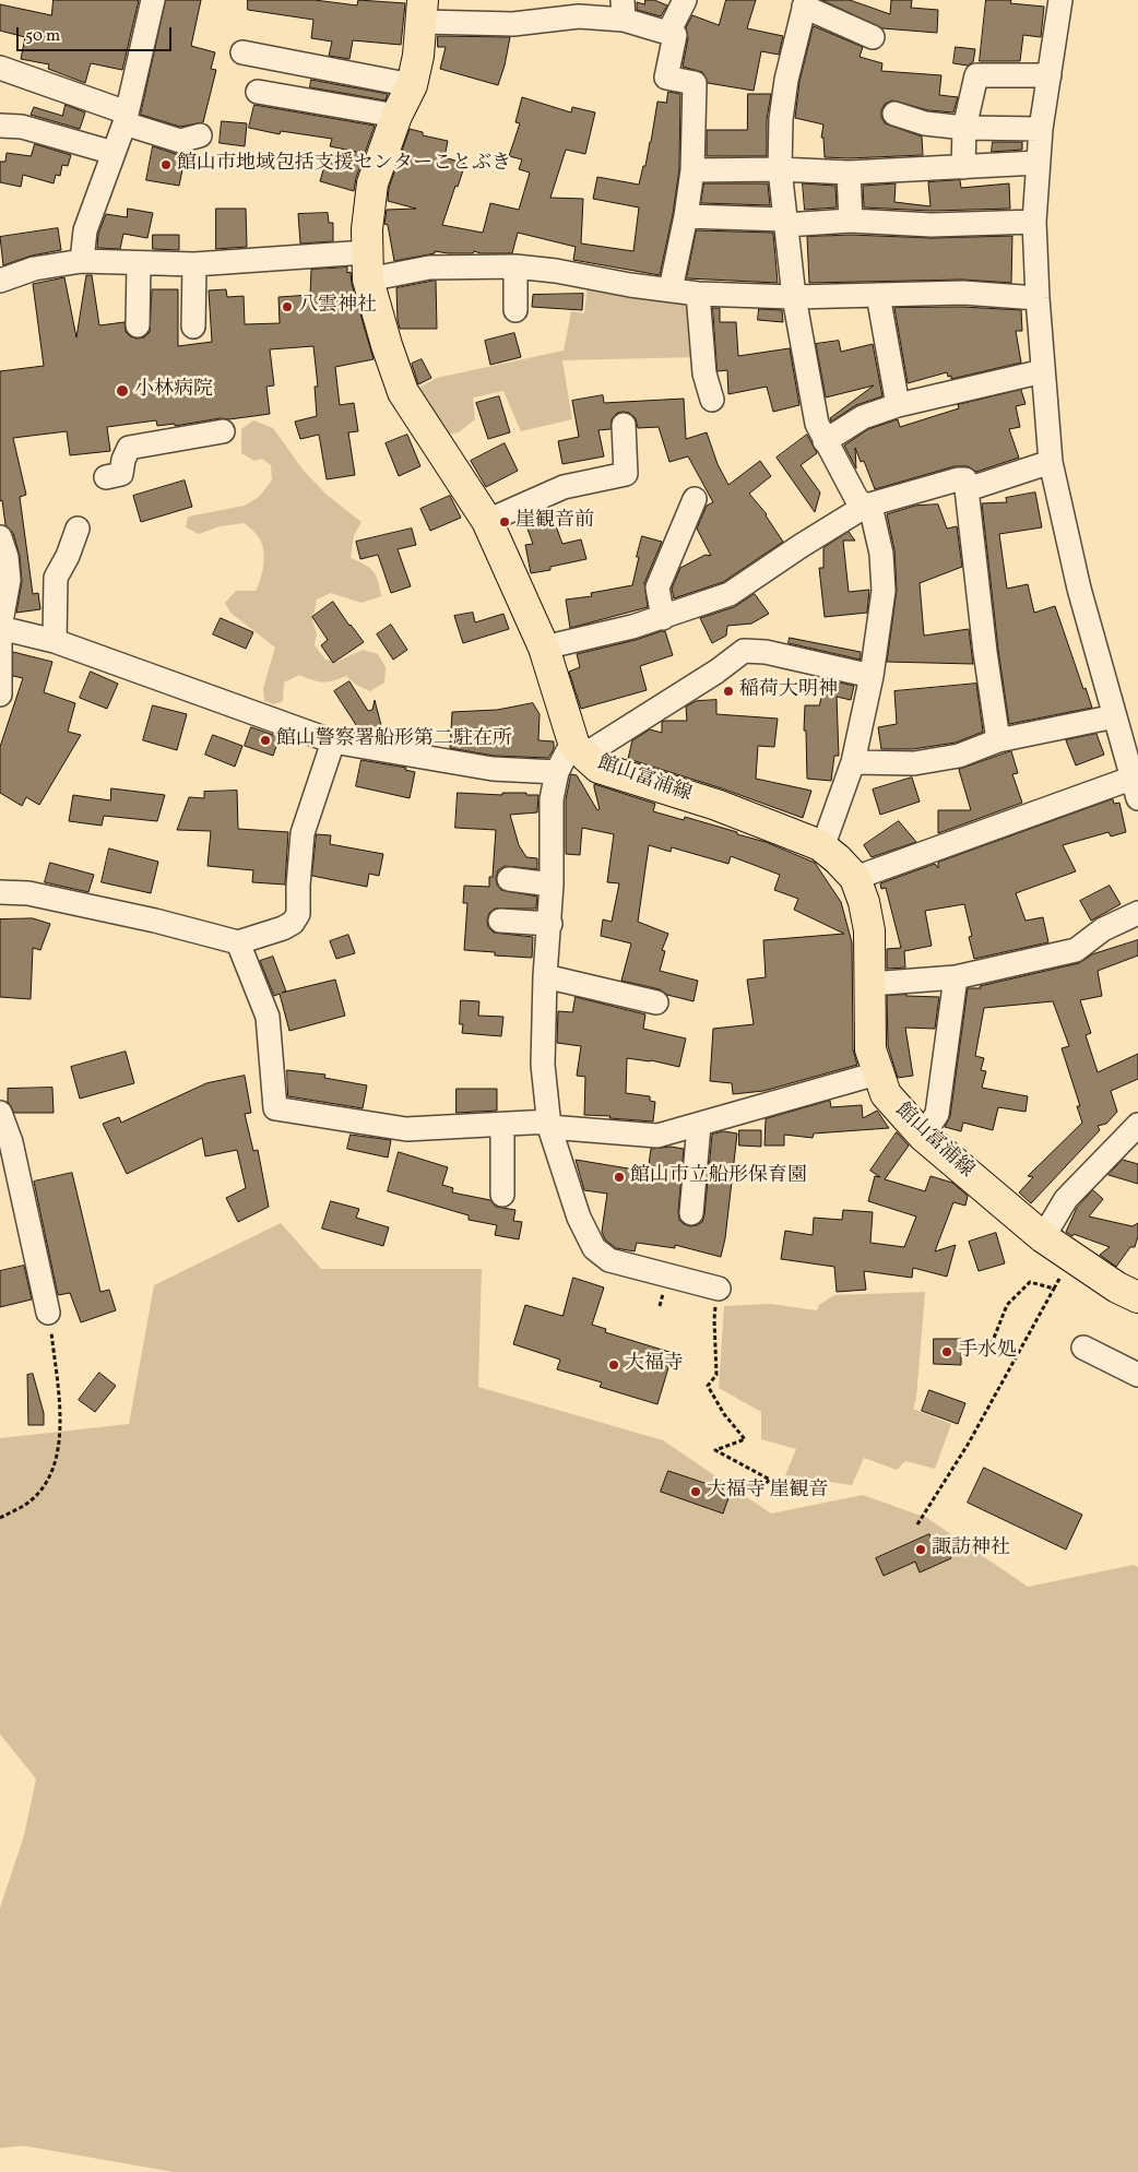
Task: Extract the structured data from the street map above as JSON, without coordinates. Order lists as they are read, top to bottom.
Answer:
{
  "streets": {
    "main road": ["館山富浦線"]
  },
  "places": [
    "館山市地域包括支援センターことぶき",
    "八雲神社",
    "小林病院",
    "崖観音前",
    "稲荷大明神",
    "館山警察署船形第二駐在所",
    "館山市立船形保育園",
    "手水処",
    "大福寺",
    "大福寺 崖観音",
    "諏訪神社"
  ],
  "scale_bar": "50 m"
}
